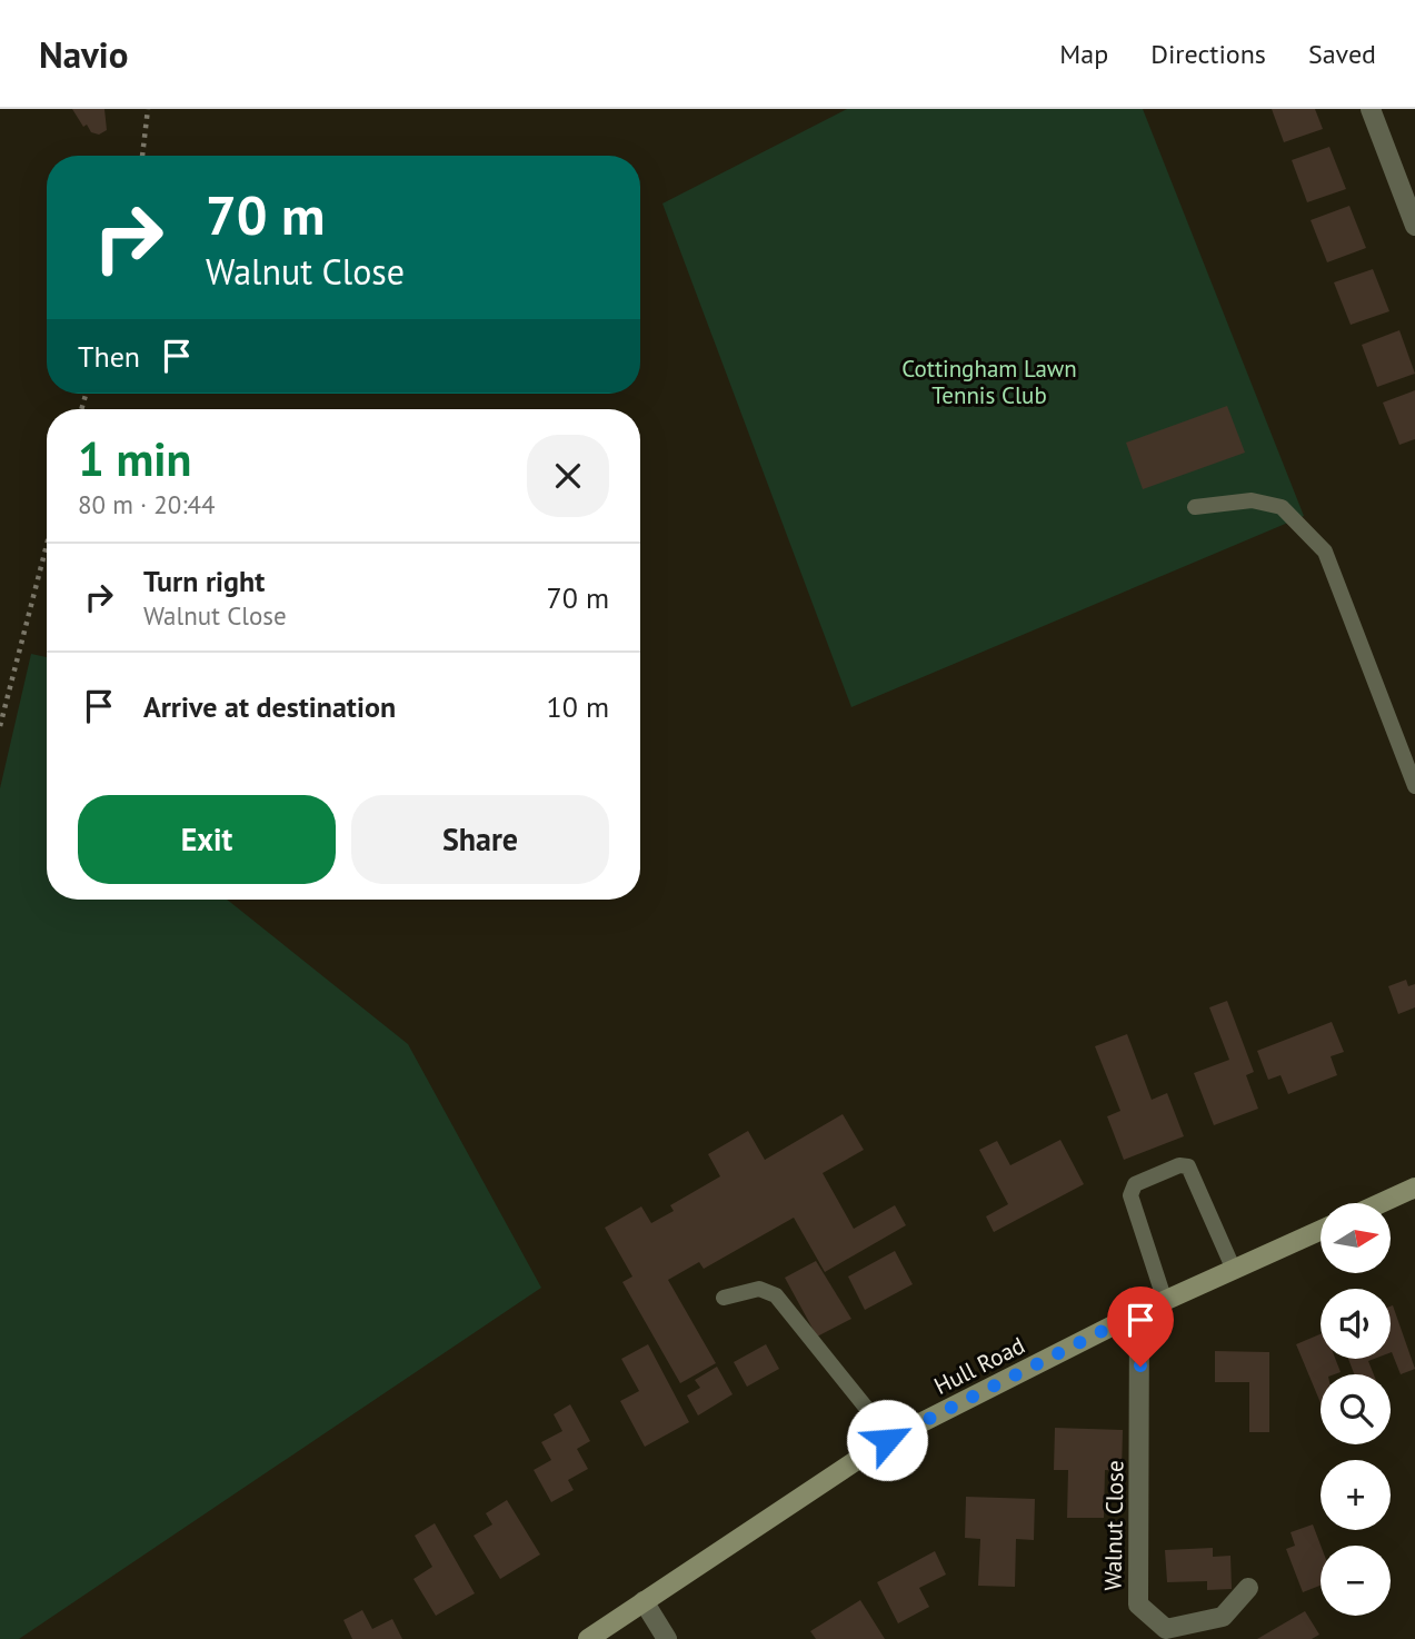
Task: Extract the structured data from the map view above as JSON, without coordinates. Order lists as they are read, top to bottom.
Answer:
{
  "streets": {
    "main road": ["Hull Road"],
    "street": ["Walnut Close"]
  },
  "crossings": [
    ["Hull Road", "Walnut Close"]
  ],
  "parks": ["Cottingham Lawn Tennis Club"],
  "north": "right",
  "page": {
    "header": "Navio",
    "nav": ["Map", "Directions", "Saved"],
    "turn": ["70 m", "Walnut Close"],
    "then": "Then",
    "heading": ["1 min", "80 m · 20:44"],
    "list": [
      {
        "name": "Turn right",
        "note": "Walnut Close",
        "value": "70 m"
      },
      {
        "name": "Arrive at destination",
        "value": "10 m"
      }
    ],
    "buttons": ["Exit", "Share"],
    "map_buttons": ["+", "−"]
  }
}
